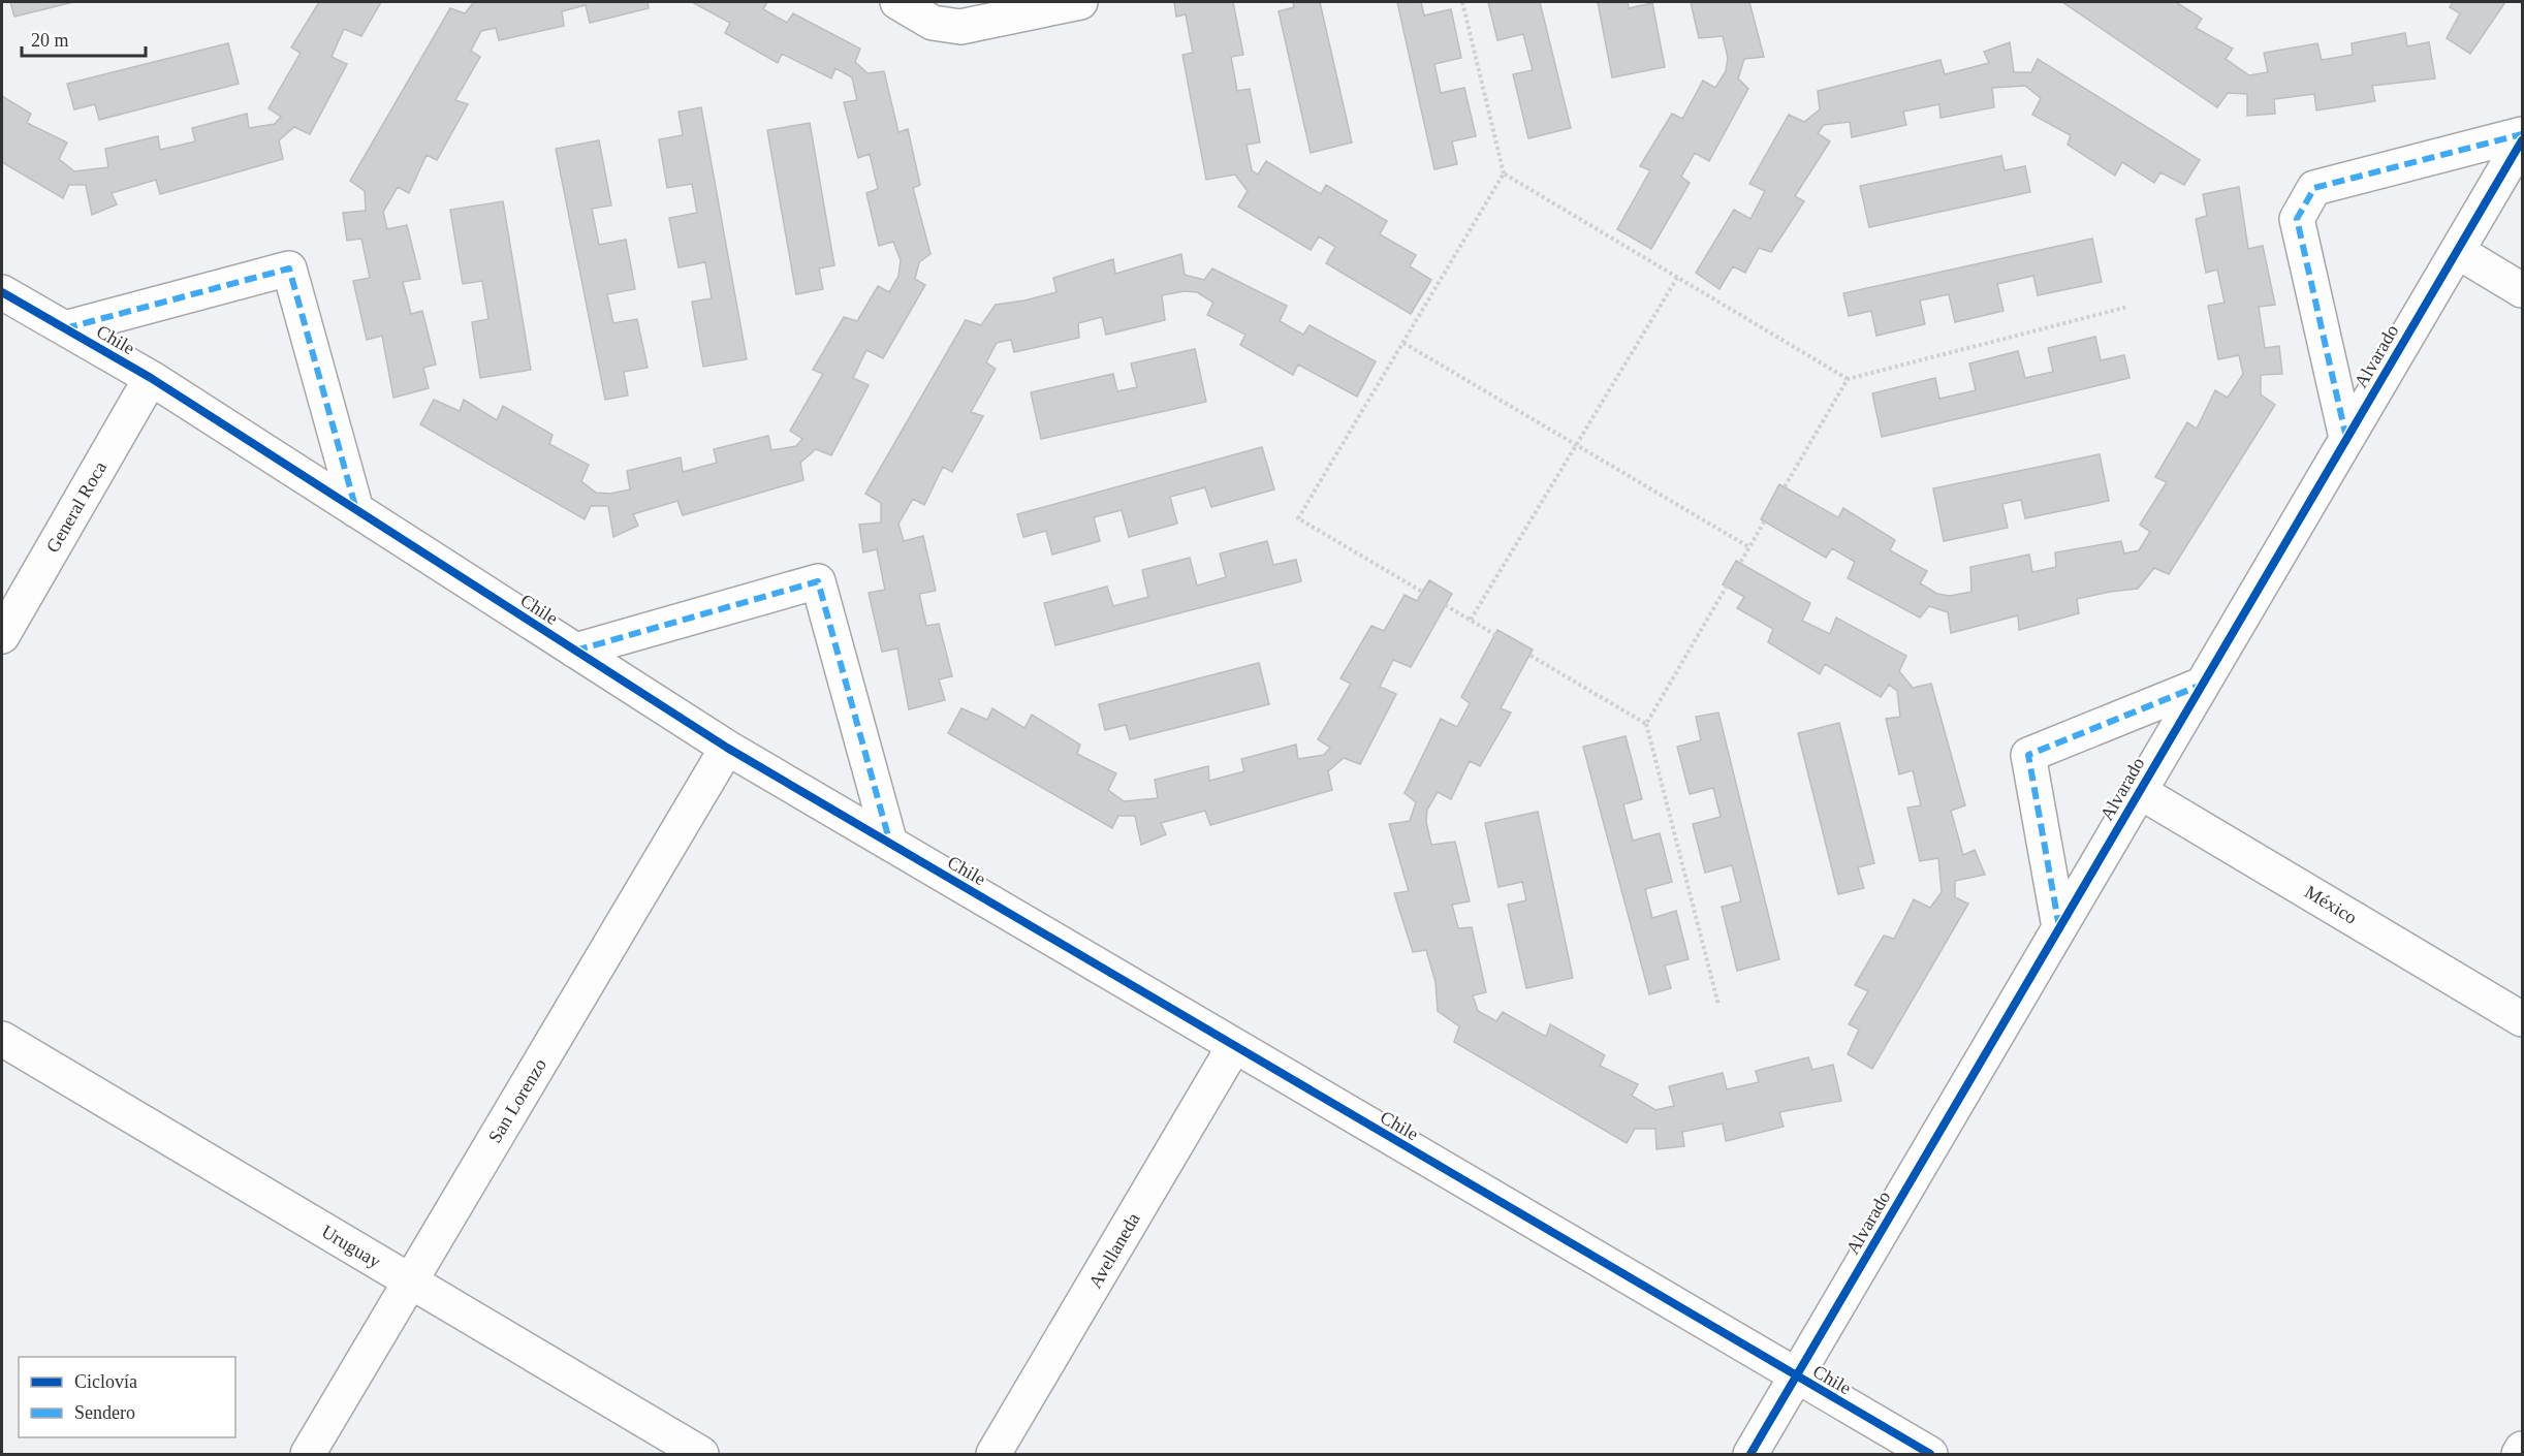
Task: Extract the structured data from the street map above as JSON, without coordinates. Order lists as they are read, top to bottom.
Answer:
{
  "streets": {
    "street": [
      "Chile",
      "Alvarado",
      "General Roca",
      "México",
      "San Lorenzo",
      "Uruguay",
      "Avellaneda"
    ]
  },
  "crossings": [
    ["Chile", "Alvarado"],
    ["Chile", "General Roca"],
    ["Chile", "San Lorenzo"],
    ["Chile", "Avellaneda"],
    ["Alvarado", "México"],
    ["San Lorenzo", "Uruguay"]
  ],
  "legend": ["Ciclovía", "Sendero"],
  "scale_bar": "20 m"
}
